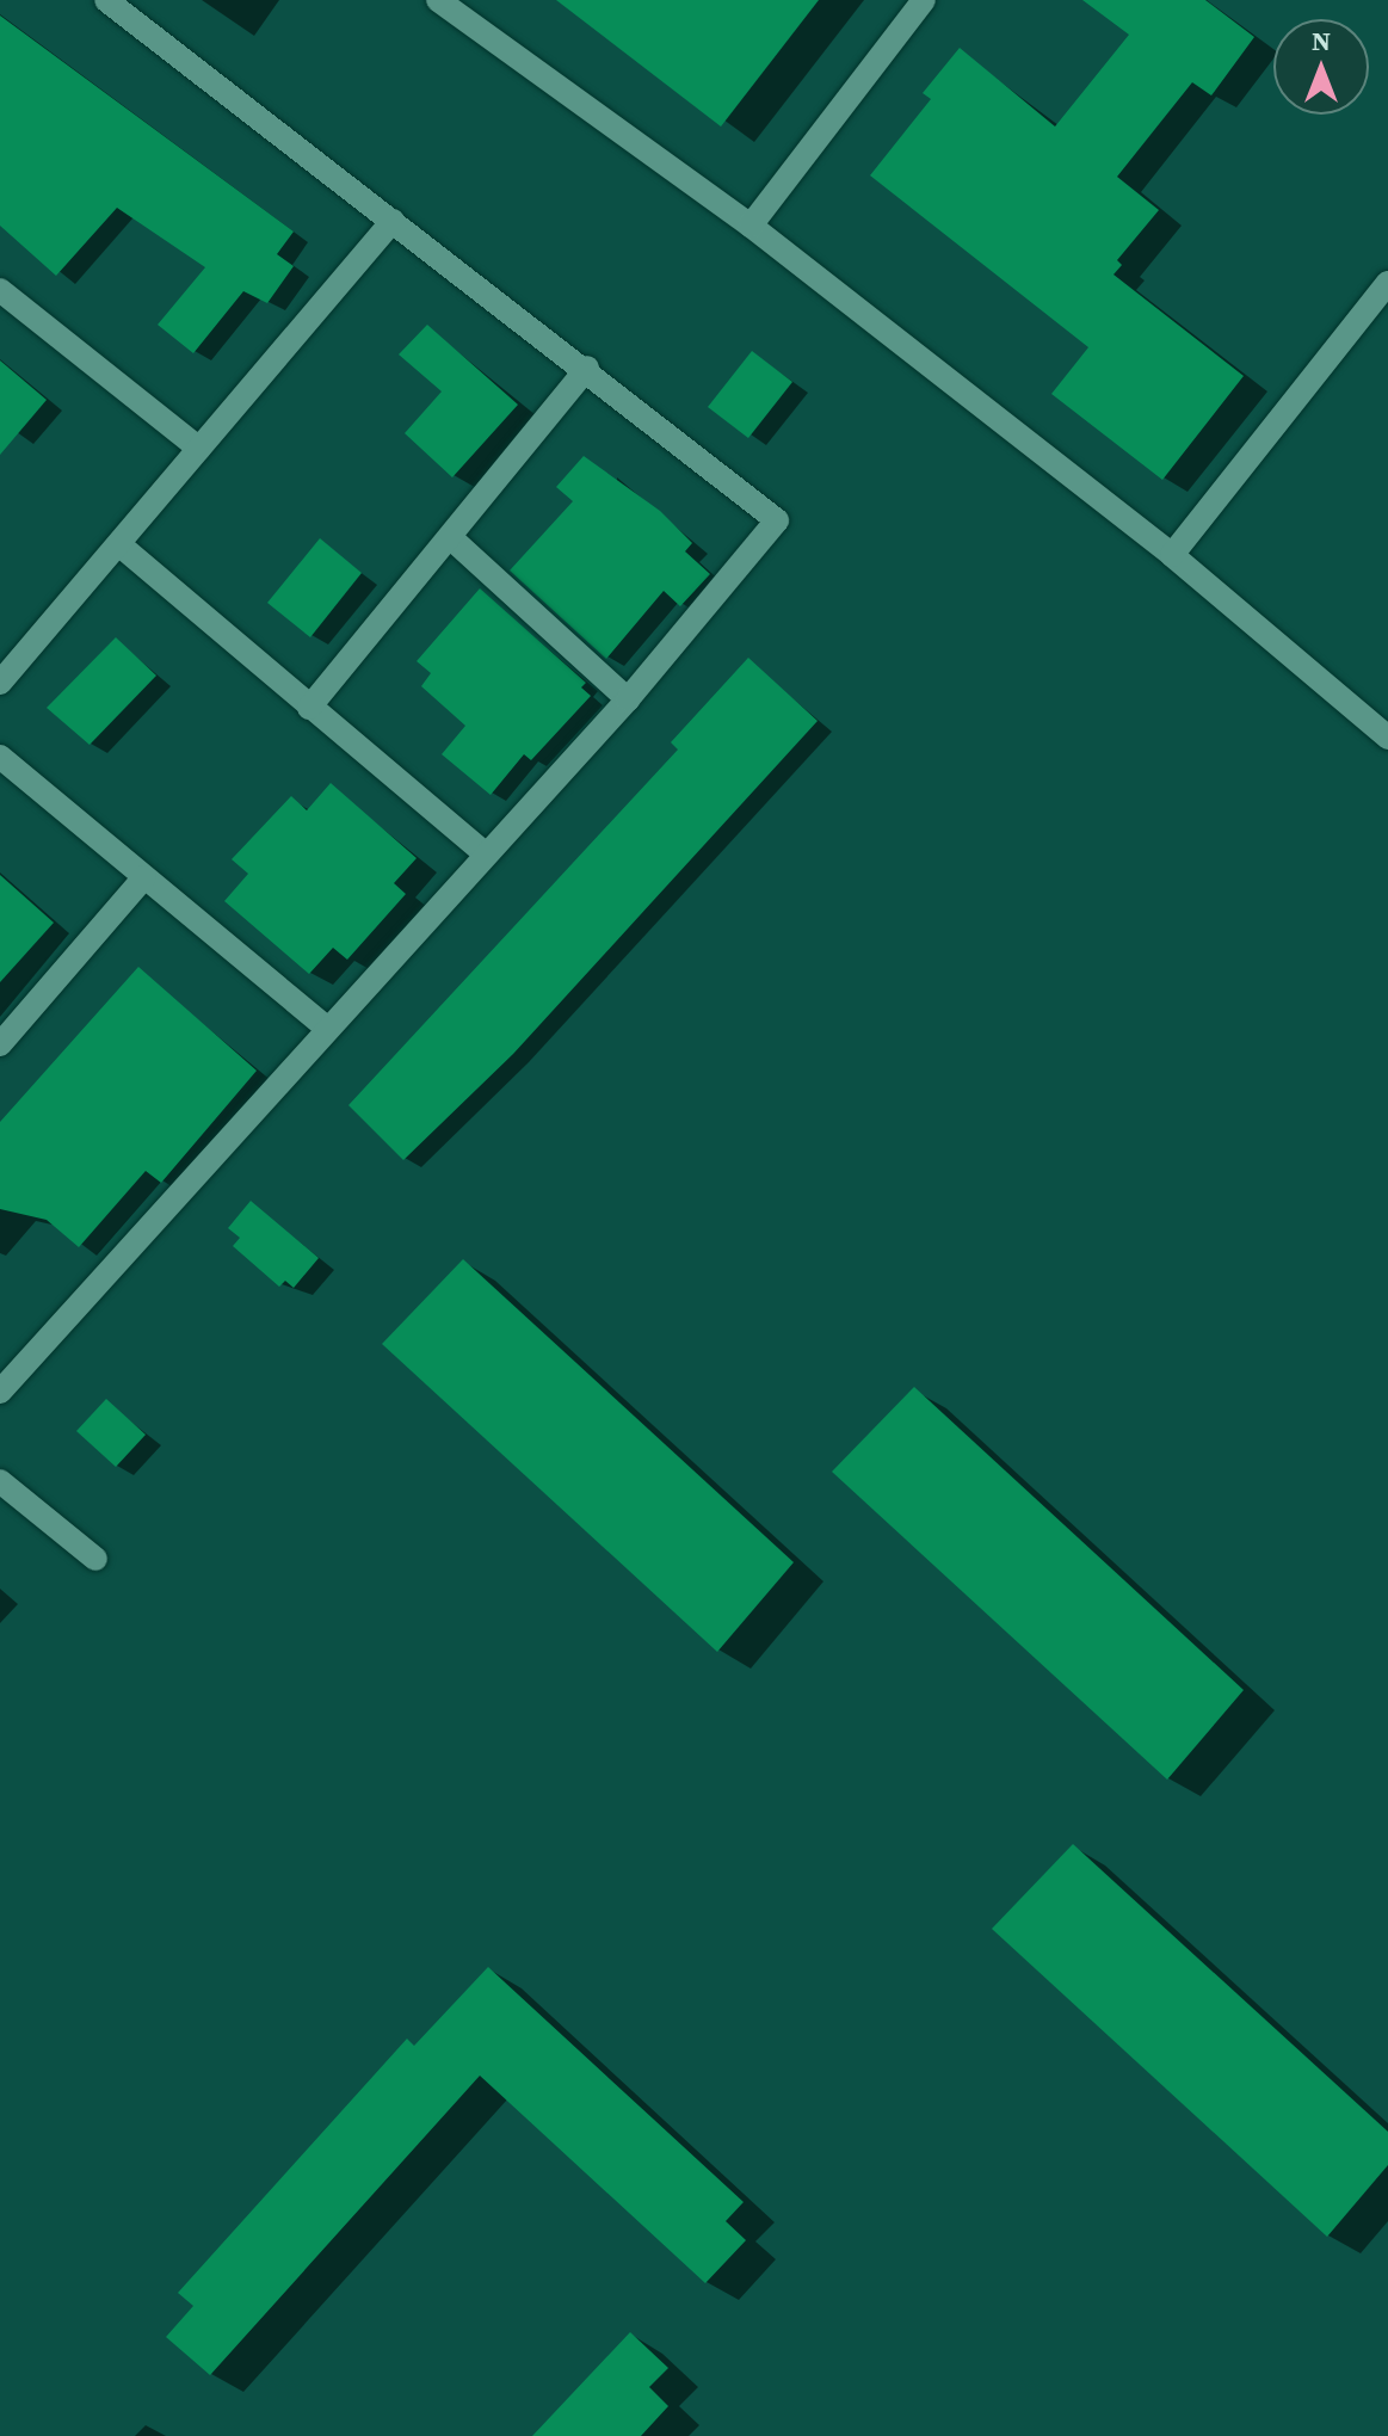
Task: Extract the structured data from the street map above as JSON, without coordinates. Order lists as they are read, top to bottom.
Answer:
{
  "north": "top"
}
